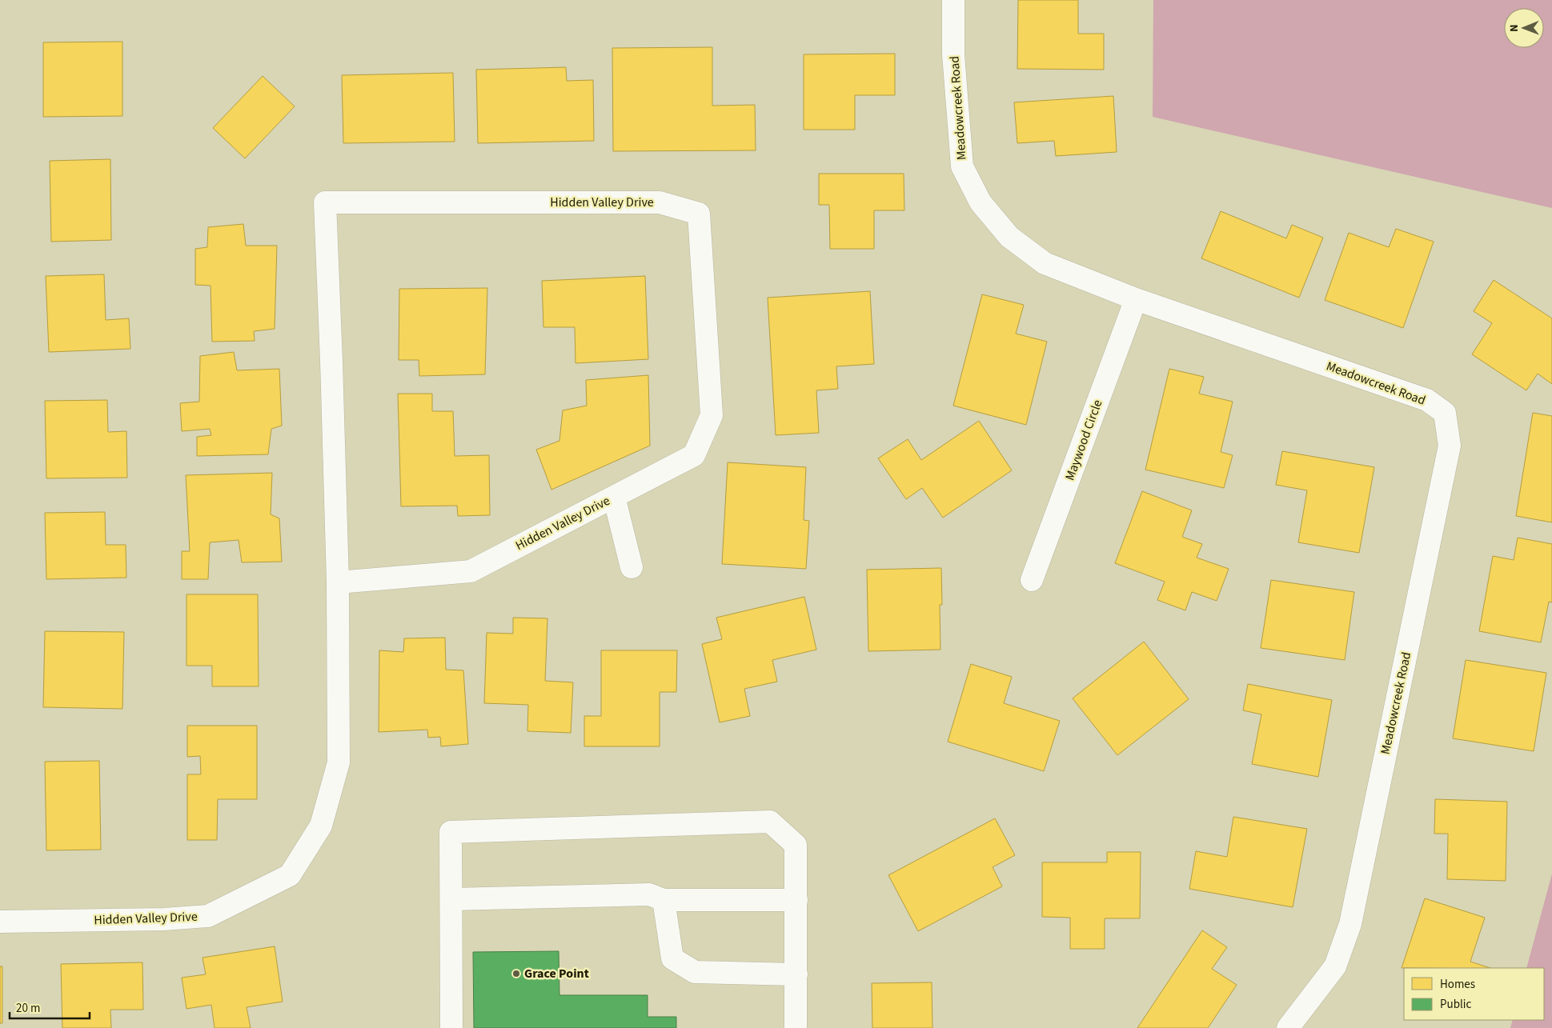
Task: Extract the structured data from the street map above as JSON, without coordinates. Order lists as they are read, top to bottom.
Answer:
{
  "streets": {
    "street": ["Meadowcreek Road", "Hidden Valley Drive", "Maywood Circle"]
  },
  "crossings": [
    ["Meadowcreek Road", "Maywood Circle"]
  ],
  "places": ["Grace Point"],
  "legend": ["Homes", "Public"],
  "scale_bar": "20 m",
  "north": "left"
}
